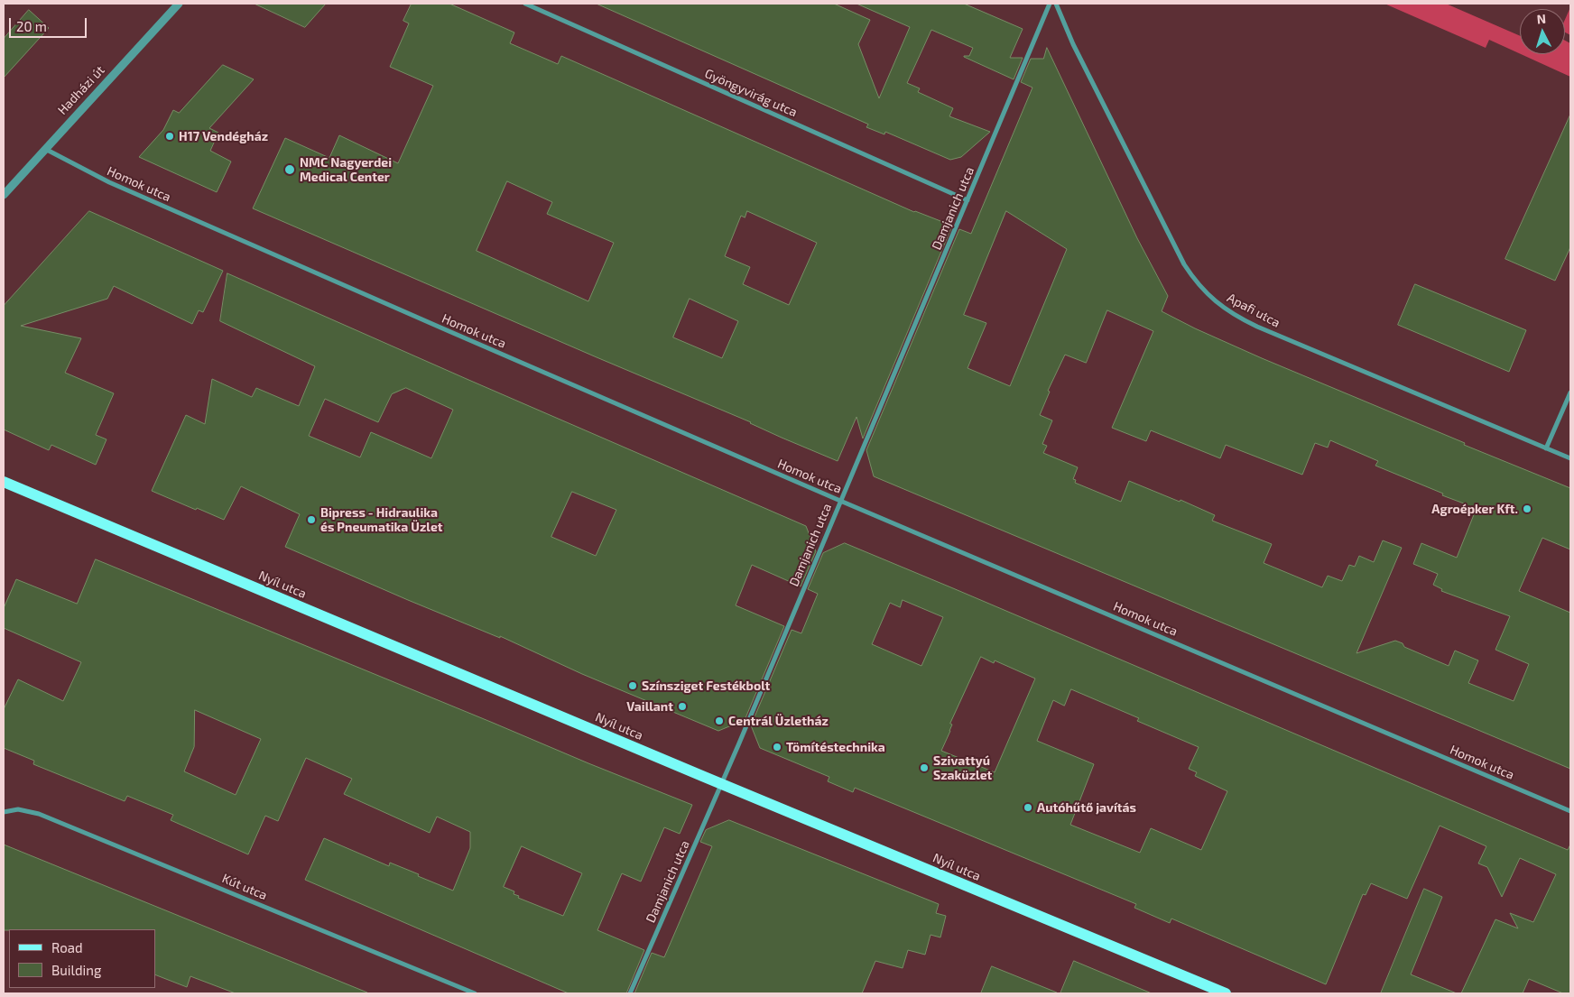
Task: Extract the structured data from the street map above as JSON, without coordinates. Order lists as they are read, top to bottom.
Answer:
{
  "streets": {
    "main road": ["Nyíl utca"],
    "street": [
      "Hadházi út",
      "Gyöngyvirág utca",
      "Homok utca",
      "Damjanich utca",
      "Apafi utca",
      "Kút utca"
    ]
  },
  "crossings": [
    ["Hadházi út", "Homok utca"],
    ["Gyöngyvirág utca", "Damjanich utca"],
    ["Homok utca", "Damjanich utca"],
    ["Damjanich utca", "Nyíl utca"]
  ],
  "places": [
    "H17 Vendégház",
    "NMC Nagyerdei Medical Center",
    "Agroépker Kft.",
    "Bipress - Hidraulika és Pneumatika Üzlet",
    "Színsziget Festékbolt",
    "Vaillant",
    "Centrál Üzletház",
    "Tömítéstechnika",
    "Szivattyú Szaküzlet",
    "Autóhűtő javítás"
  ],
  "legend": ["Road", "Building"],
  "scale_bar": "20 m",
  "north": "top"
}
